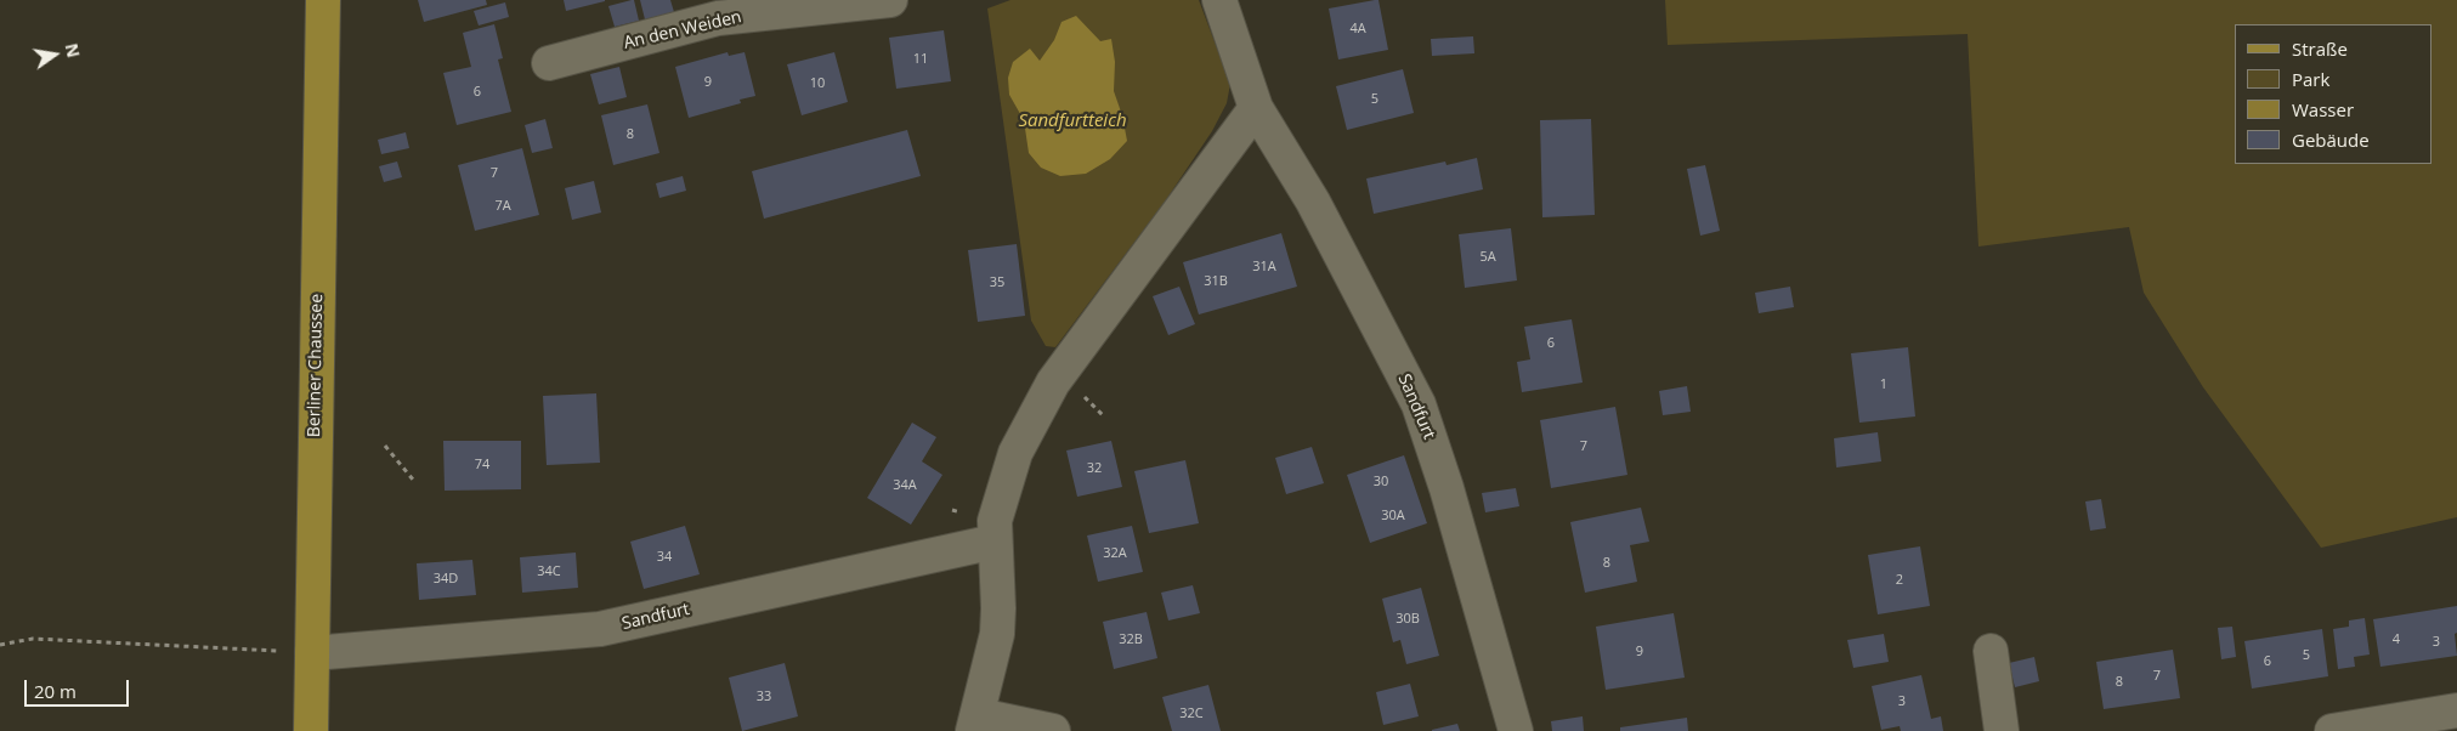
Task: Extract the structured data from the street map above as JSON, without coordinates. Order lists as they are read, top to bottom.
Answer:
{
  "streets": {
    "main road": ["Berliner Chaussee"],
    "street": ["An den Weiden", "Sandfurt"]
  },
  "crossings": [
    ["Berliner Chaussee", "Sandfurt"]
  ],
  "water": ["Sandfurtteich"],
  "house_numbers": [
    "4A",
    "11",
    "9",
    "10",
    "6",
    "5",
    "8",
    "7",
    "7A",
    "5A",
    "31A",
    "31B",
    "35",
    "6",
    "1",
    "7",
    "74",
    "32",
    "30",
    "34A",
    "30A",
    "32A",
    "34",
    "8",
    "34C",
    "34D",
    "2",
    "30B",
    "32B",
    "4",
    "3",
    "9",
    "5",
    "6",
    "7",
    "8",
    "33",
    "3",
    "32C"
  ],
  "legend": [
    "Straße",
    "Park",
    "Wasser",
    "Gebäude"
  ],
  "scale_bar": "20 m",
  "north": "right"
}
